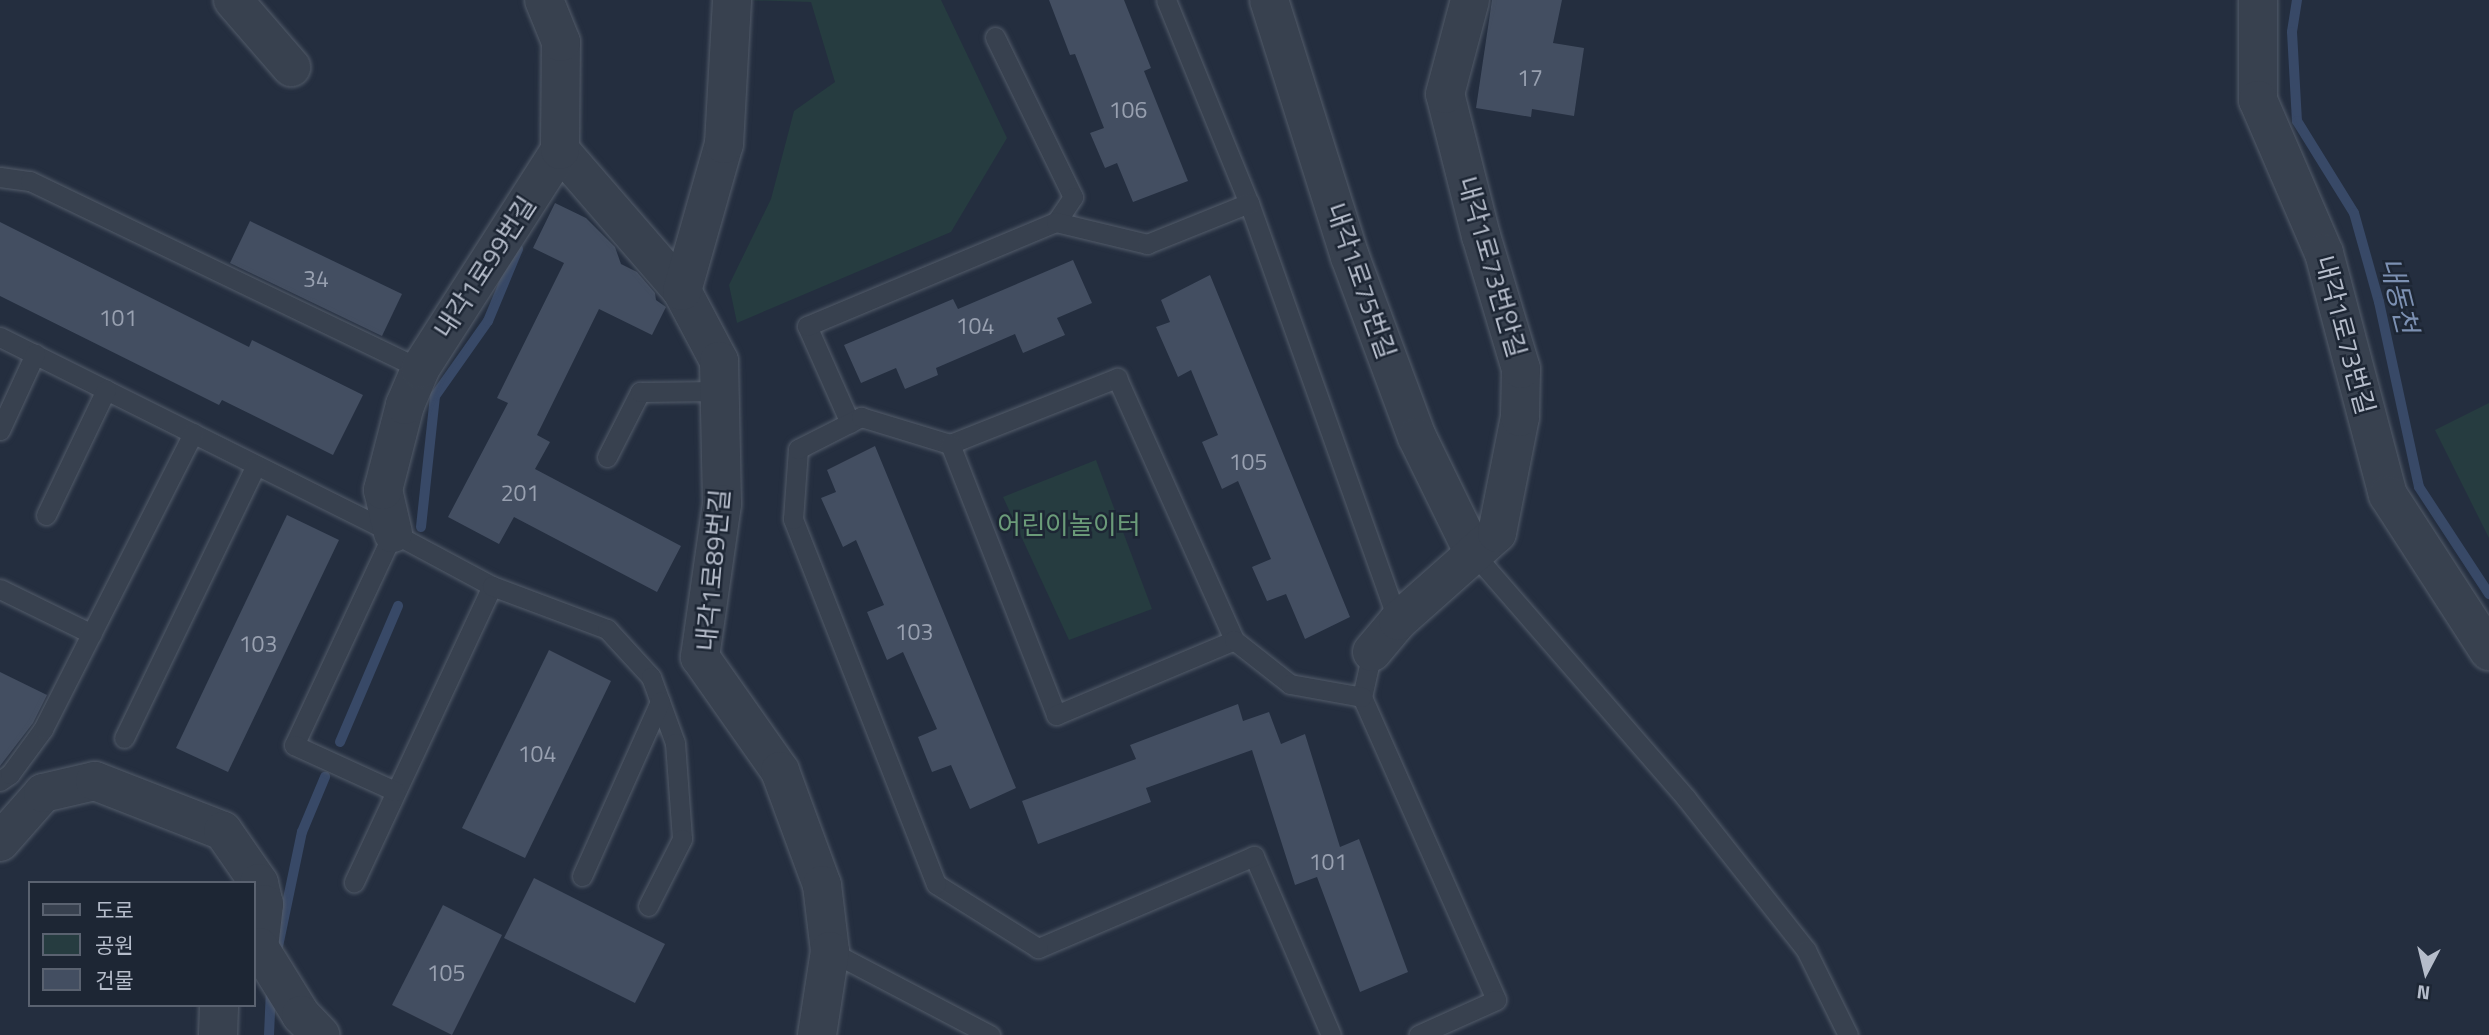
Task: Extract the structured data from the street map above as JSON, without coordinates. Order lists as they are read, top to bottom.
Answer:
{
  "streets": {
    "street": [
      "내각1로99번길",
      "내각1로73번안길",
      "내각1로75번길",
      "내각1로73번길",
      "내각1로89번길"
    ]
  },
  "crossings": [
    ["내각1로99번길", "내각1로89번길"],
    ["내각1로73번안길", "내각1로75번길"]
  ],
  "water": ["내동천"],
  "parks": ["어린이놀이터"],
  "house_numbers": [
    "17",
    "106",
    "34",
    "101",
    "104",
    "105",
    "201",
    "103",
    "103",
    "104",
    "101",
    "105"
  ],
  "legend": ["도로", "공원", "건물"],
  "north": "bottom"
}
